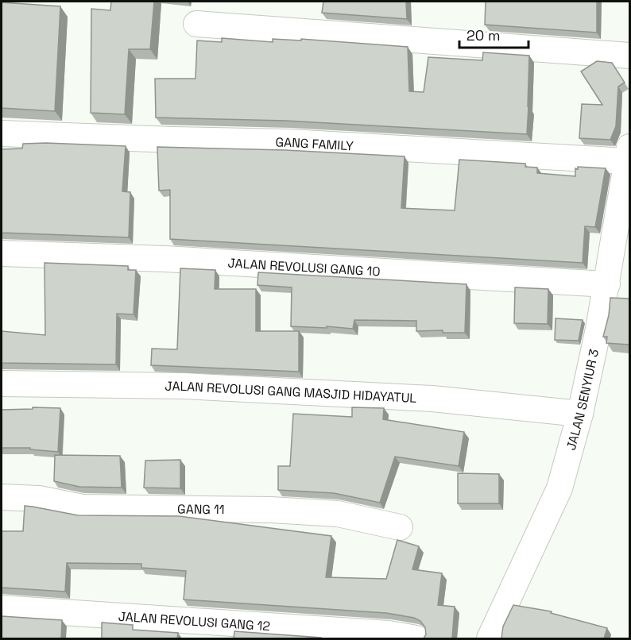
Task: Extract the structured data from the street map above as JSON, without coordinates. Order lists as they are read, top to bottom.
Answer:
{
  "streets": {
    "street": [
      "GANG FAMILY",
      "JALAN REVOLUSI GANG 10",
      "JALAN REVOLUSI GANG MASJID HIDAYATUL",
      "JALAN SENYIUR 3",
      "GANG 11",
      "JALAN REVOLUSI GANG 12"
    ]
  },
  "crossings": [
    ["GANG FAMILY", "JALAN SENYIUR 3"],
    ["JALAN REVOLUSI GANG 10", "JALAN SENYIUR 3"],
    ["JALAN REVOLUSI GANG MASJID HIDAYATUL", "JALAN SENYIUR 3"]
  ],
  "scale_bar": "20 m"
}
